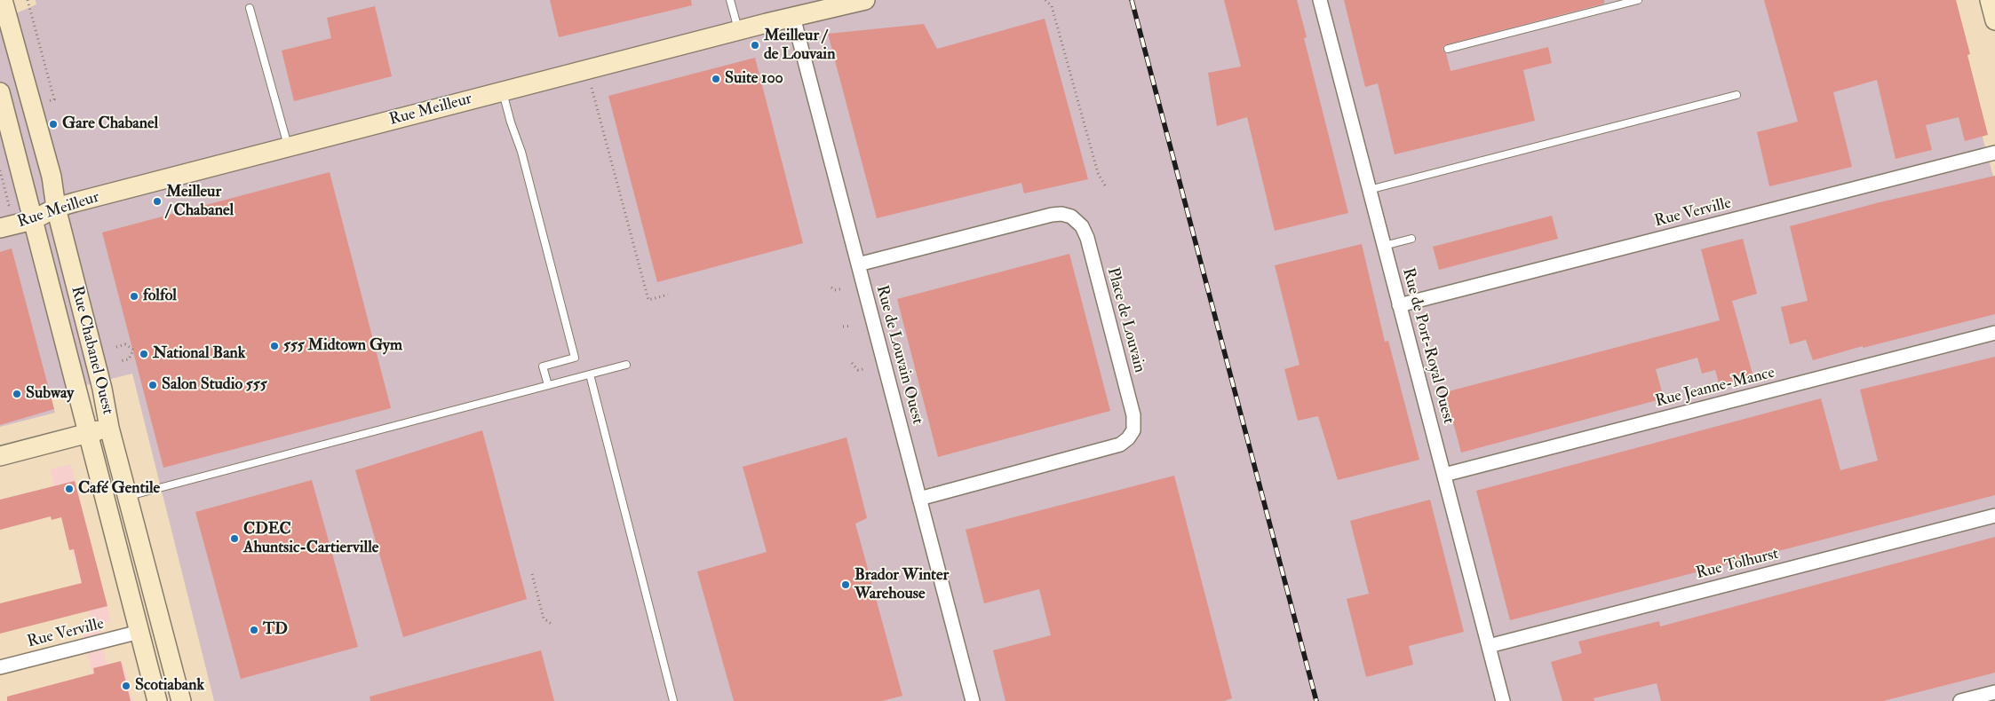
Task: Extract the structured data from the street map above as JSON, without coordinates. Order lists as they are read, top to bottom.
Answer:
{
  "streets": {
    "street": [
      "Rue Meilleur",
      "Rue Verville",
      "Place de Louvain",
      "Rue de Port-Royal Ouest",
      "Rue Chabanel Ouest",
      "Rue de Louvain Ouest",
      "Rue Jeanne-Mance",
      "Rue Tolhurst"
    ]
  },
  "crossings": [
    ["Rue Meilleur", "Rue Chabanel Ouest"],
    ["Rue Meilleur", "Rue de Louvain Ouest"],
    ["Rue Verville", "Rue de Port-Royal Ouest"],
    ["Rue Verville", "Rue Chabanel Ouest"],
    ["Place de Louvain", "Rue de Louvain Ouest"],
    ["Rue de Port-Royal Ouest", "Rue Jeanne-Mance"],
    ["Rue de Port-Royal Ouest", "Rue Tolhurst"]
  ],
  "places": [
    "Meilleur / de Louvain",
    "Suite 100",
    "Gare Chabanel",
    "Meilleur / Chabanel",
    "folfol",
    "555 Midtown Gym",
    "National Bank",
    "Salon Studio 555",
    "Subway",
    "Café Gentile",
    "CDEC Ahuntsic-Cartierville",
    "Brador Winter Warehouse",
    "TD",
    "Scotiabank"
  ]
}
